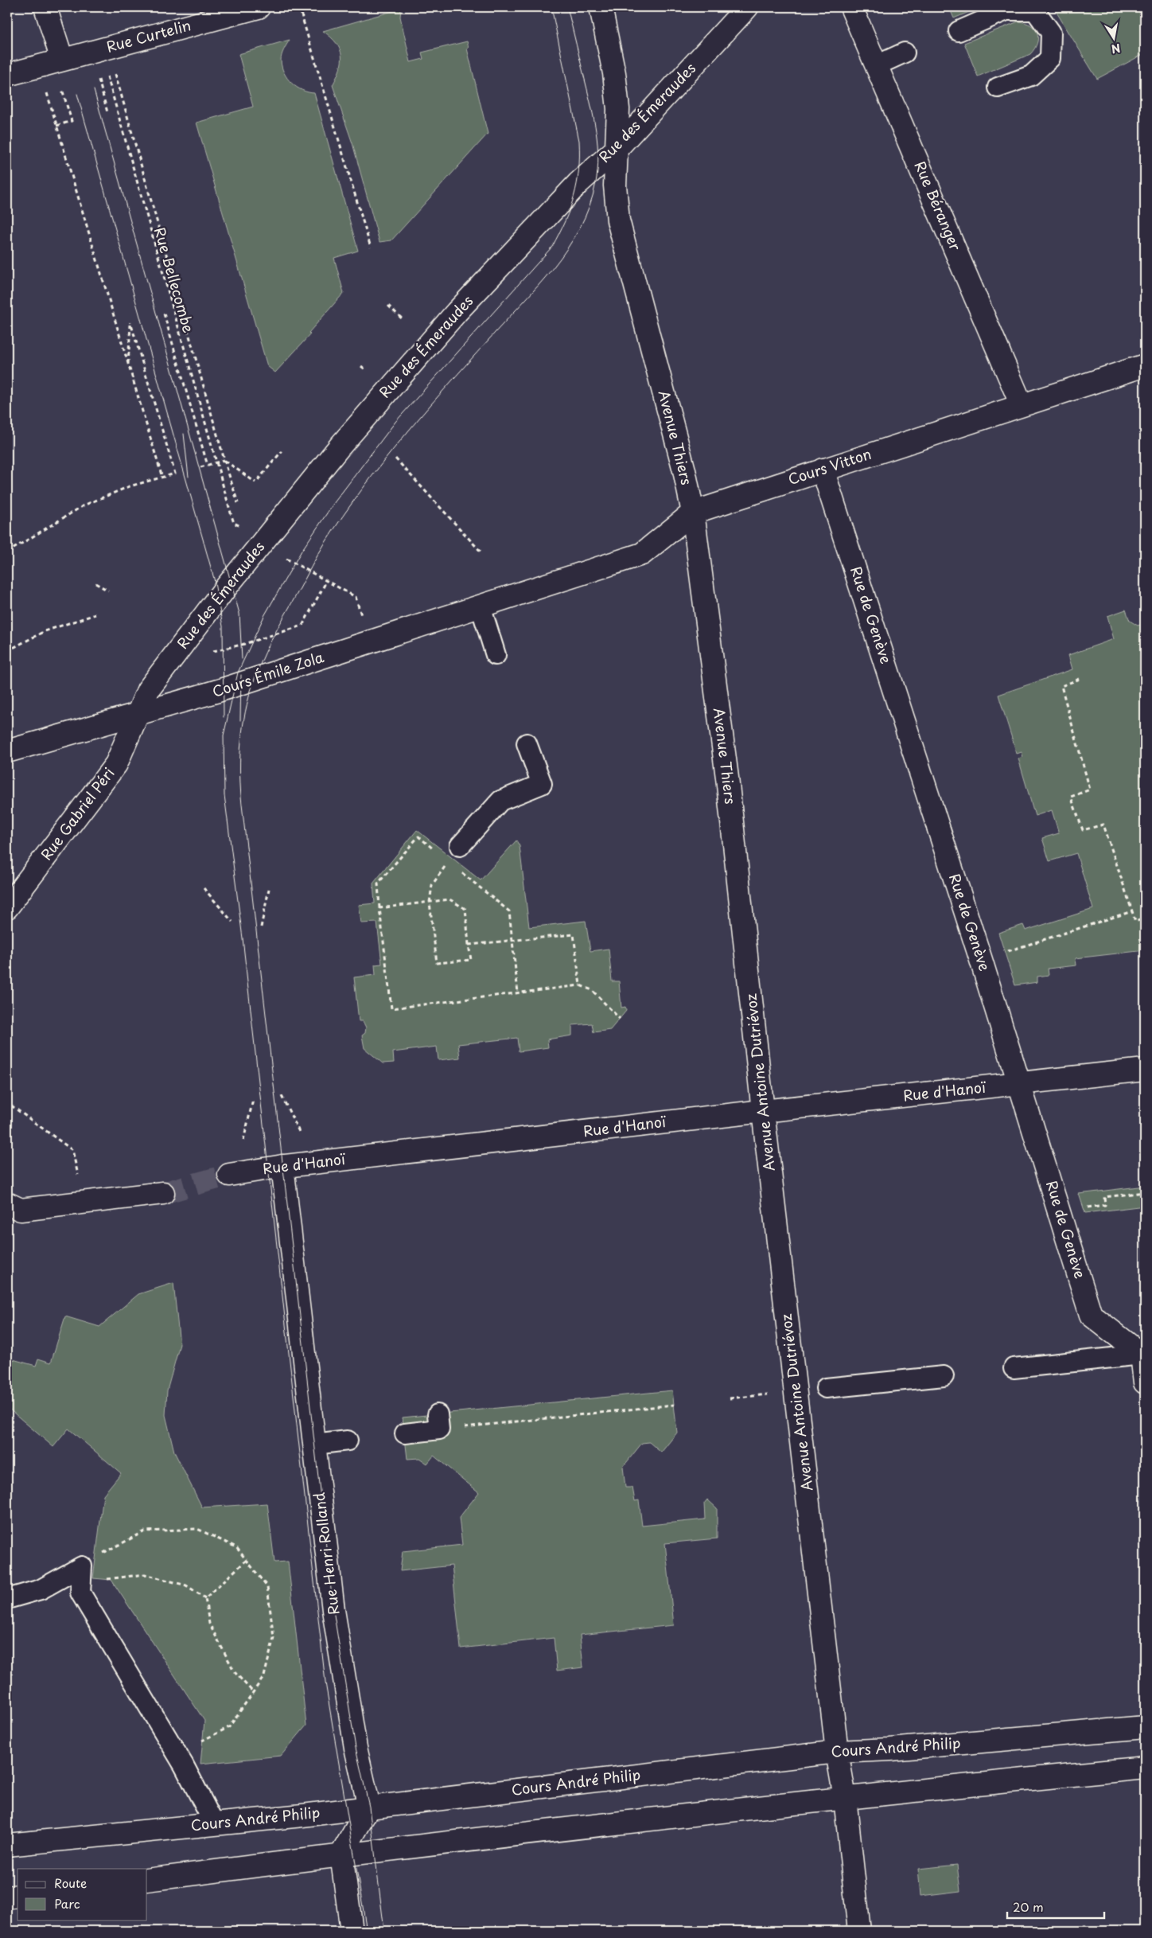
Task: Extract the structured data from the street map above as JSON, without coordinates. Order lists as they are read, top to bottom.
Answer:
{
  "streets": {
    "street": [
      "Rue Curtelin",
      "Rue des Émeraudes",
      "Rue Béranger",
      "Avenue Thiers",
      "Cours Vitton",
      "Rue de Genève",
      "Cours Émile Zola",
      "Rue Gabriel Péri",
      "Avenue Antoine Dutriévoz",
      "Rue d'Hanoï",
      "Rue Henri Rolland",
      "Cours André Philip"
    ],
    "path": ["Rue Bellecombe"]
  },
  "crossings": [
    ["Rue des Émeraudes", "Avenue Thiers"],
    ["Rue des Émeraudes", "Cours Émile Zola"],
    ["Rue des Émeraudes", "Rue Gabriel Péri"],
    ["Rue Béranger", "Cours Vitton"],
    ["Avenue Thiers", "Cours Vitton"],
    ["Avenue Thiers", "Avenue Antoine Dutriévoz"],
    ["Cours Vitton", "Rue de Genève"],
    ["Cours Vitton", "Cours Émile Zola"],
    ["Rue de Genève", "Rue d'Hanoï"],
    ["Cours Émile Zola", "Rue Gabriel Péri"],
    ["Avenue Antoine Dutriévoz", "Rue d'Hanoï"],
    ["Avenue Antoine Dutriévoz", "Cours André Philip"],
    ["Rue d'Hanoï", "Rue Henri Rolland"],
    ["Rue Henri Rolland", "Cours André Philip"]
  ],
  "legend": ["Route", "Parc"],
  "scale_bar": "20 m",
  "north": "bottom"
}
